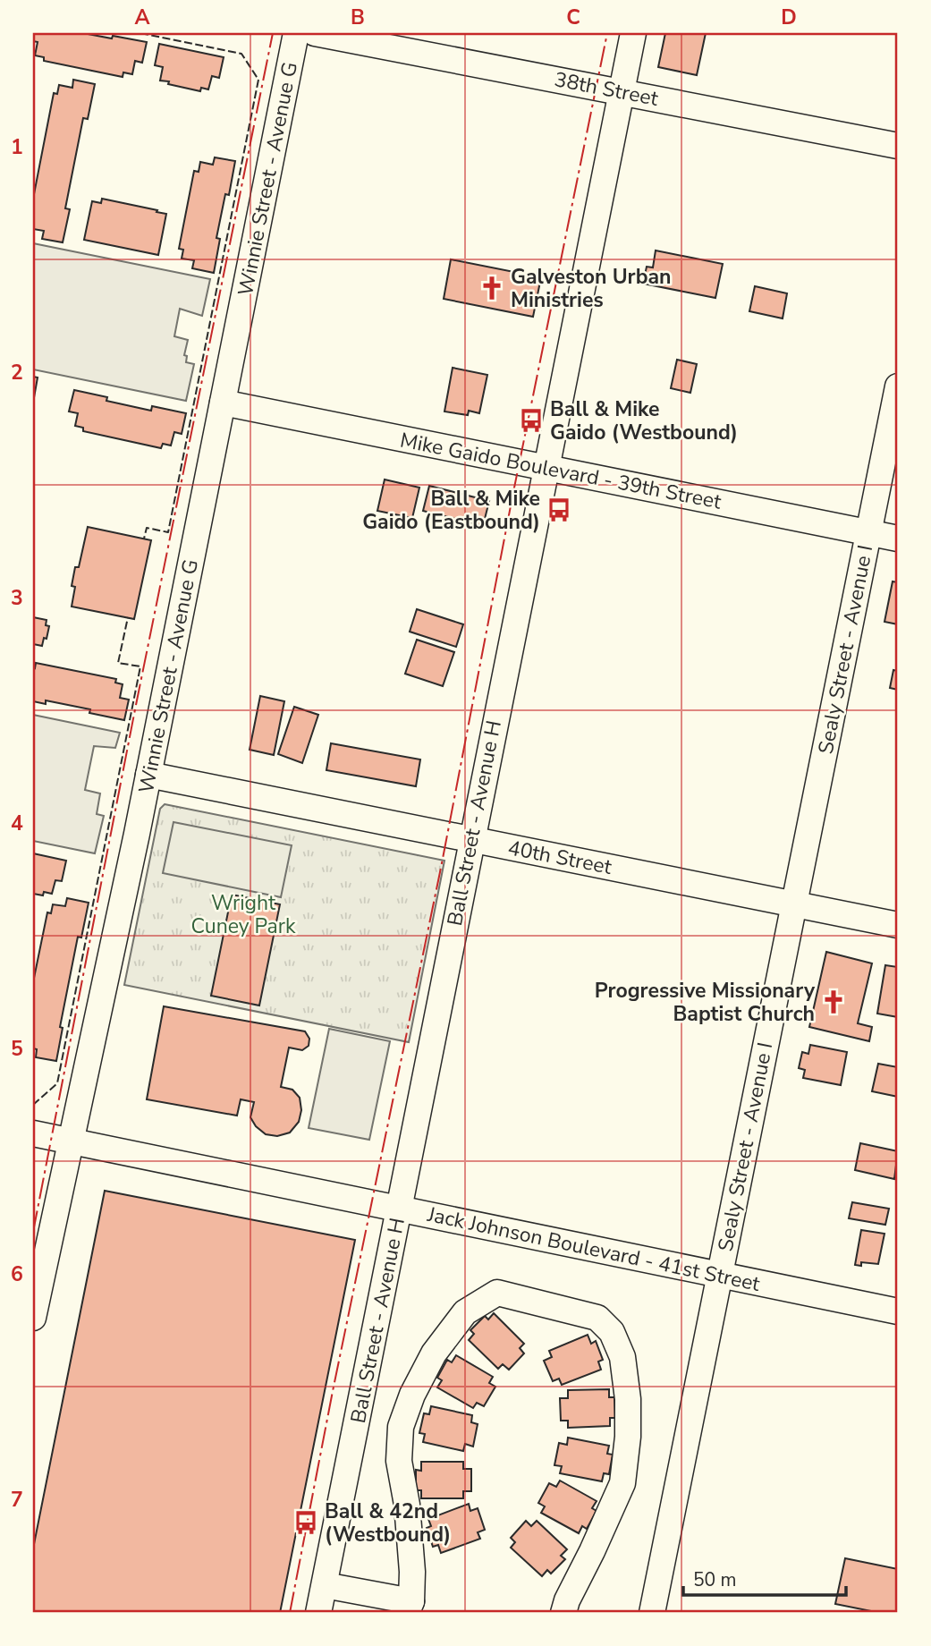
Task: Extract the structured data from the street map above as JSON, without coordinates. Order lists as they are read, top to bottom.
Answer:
{
  "streets": {
    "street": [
      "38th Street",
      "Winnie Street - Avenue G",
      "Mike Gaido Boulevard - 39th Street",
      "Sealy Street - Avenue I",
      "Ball Street - Avenue H",
      "40th Street",
      "Jack Johnson Boulevard - 41st Street"
    ]
  },
  "crossings": [
    ["38th Street", "Ball Street - Avenue H"],
    ["Winnie Street - Avenue G", "Mike Gaido Boulevard - 39th Street"],
    ["Winnie Street - Avenue G", "40th Street"],
    ["Winnie Street - Avenue G", "Jack Johnson Boulevard - 41st Street"],
    ["Mike Gaido Boulevard - 39th Street", "Sealy Street - Avenue I"],
    ["Mike Gaido Boulevard - 39th Street", "Ball Street - Avenue H"],
    ["Sealy Street - Avenue I", "40th Street"],
    ["Sealy Street - Avenue I", "Jack Johnson Boulevard - 41st Street"],
    ["Ball Street - Avenue H", "40th Street"],
    ["Ball Street - Avenue H", "Jack Johnson Boulevard - 41st Street"]
  ],
  "parks": ["Wright Cuney Park"],
  "places": {
    "church": ["Galveston Urban Ministries", "Progressive Missionary Baptist Church"],
    "bus stop": ["Ball & Mike Gaido (Westbound)", "Ball & Mike Gaido (Eastbound)", "Ball & 42nd (Westbound)"]
  },
  "scale_bar": "50 m",
  "grid": {
    "columns": [
      "A",
      "B",
      "C",
      "D"
    ],
    "rows": [
      "1",
      "2",
      "3",
      "4",
      "5",
      "6",
      "7"
    ]
  }
}
